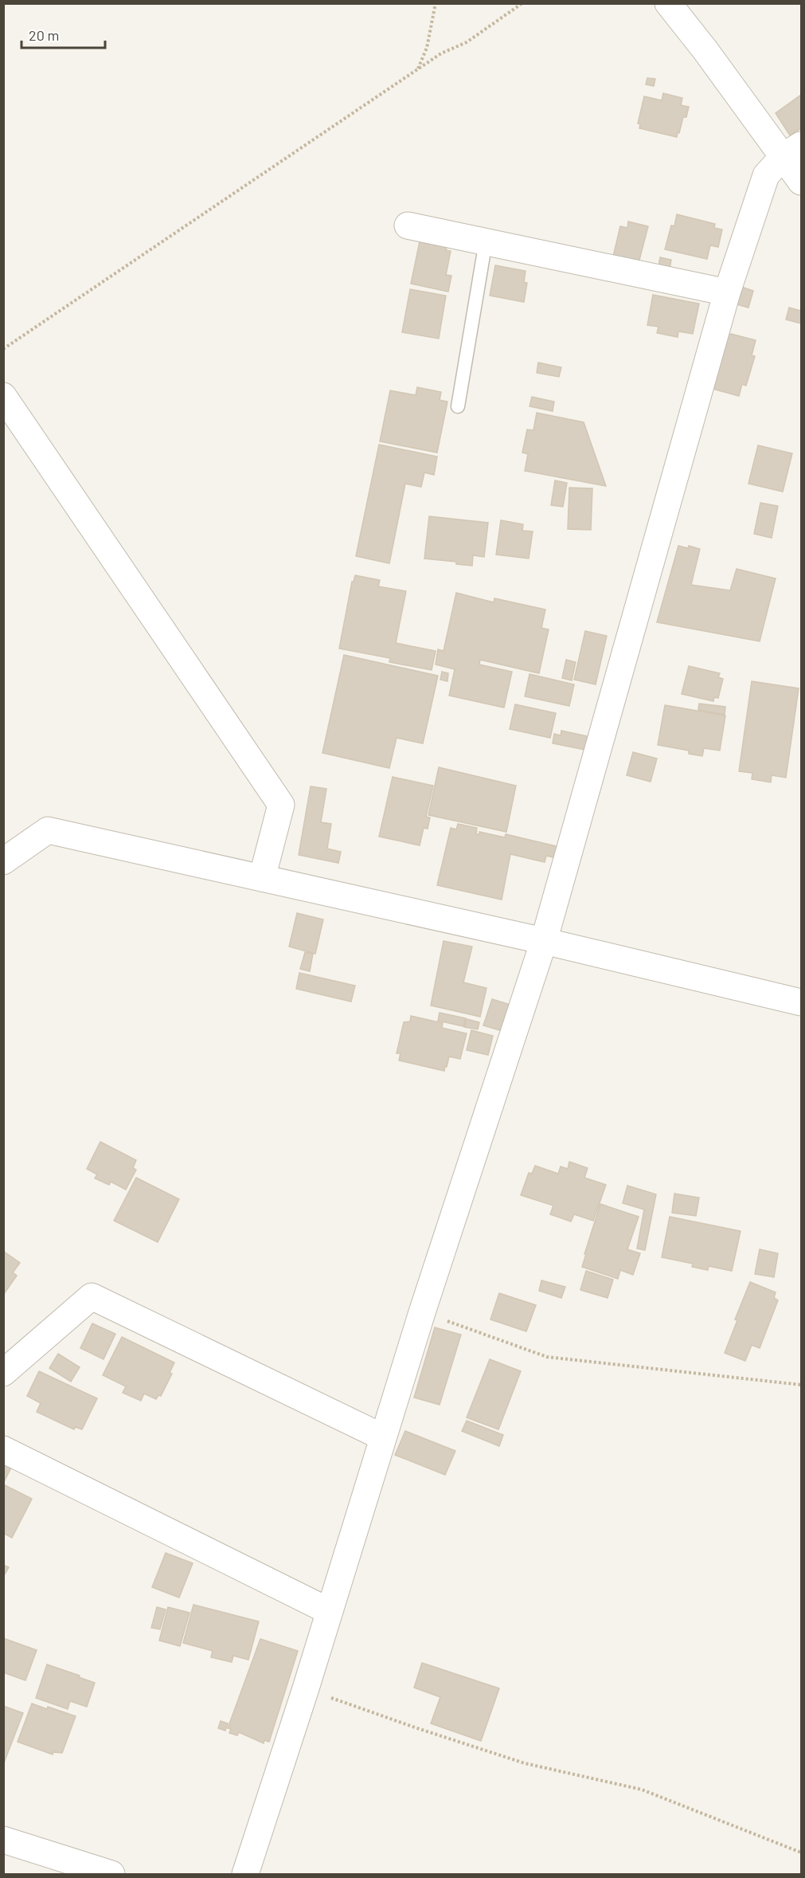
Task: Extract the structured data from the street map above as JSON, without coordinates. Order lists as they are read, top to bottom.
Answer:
{
  "scale_bar": "20 m"
}
